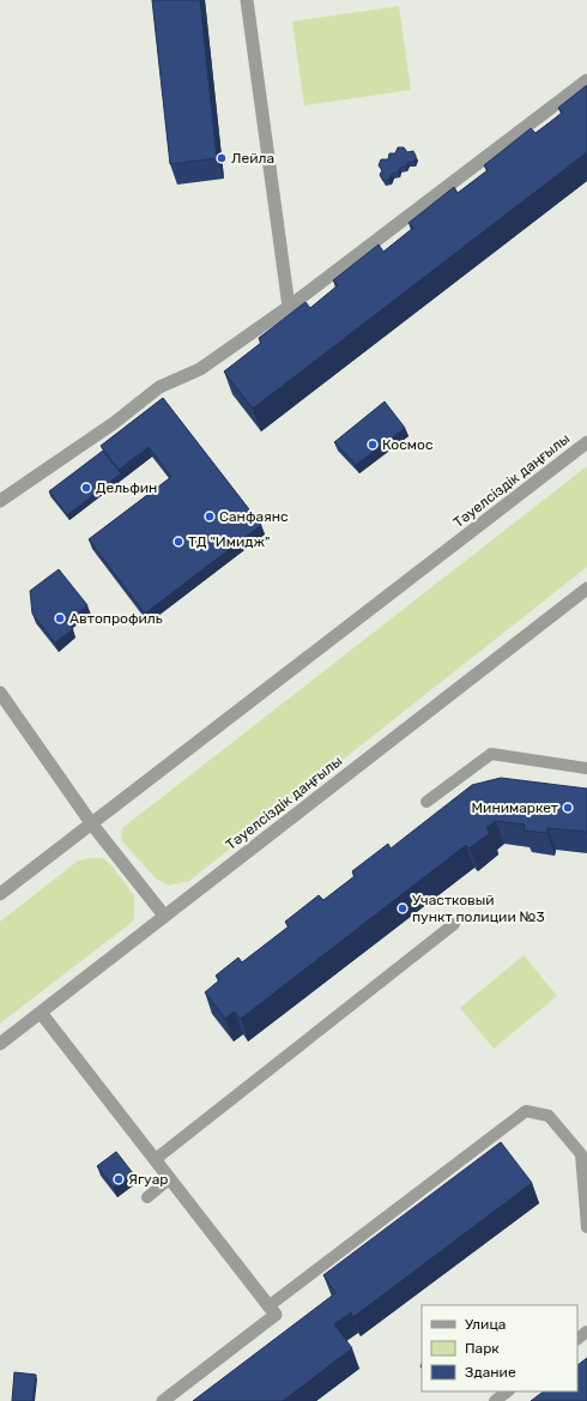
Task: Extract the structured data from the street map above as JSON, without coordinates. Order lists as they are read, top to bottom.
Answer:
{
  "streets": {
    "street": ["Тәуелсіздік даңғылы"]
  },
  "places": [
    "Лейла",
    "Космос",
    "Дельфин",
    "Санфаянс",
    "ТД \"Имидж\"",
    "Автопрофиль",
    "Минимаркет",
    "Участковый пункт полиции №3",
    "Ягуар"
  ],
  "legend": ["Улица", "Парк", "Здание"]
}
